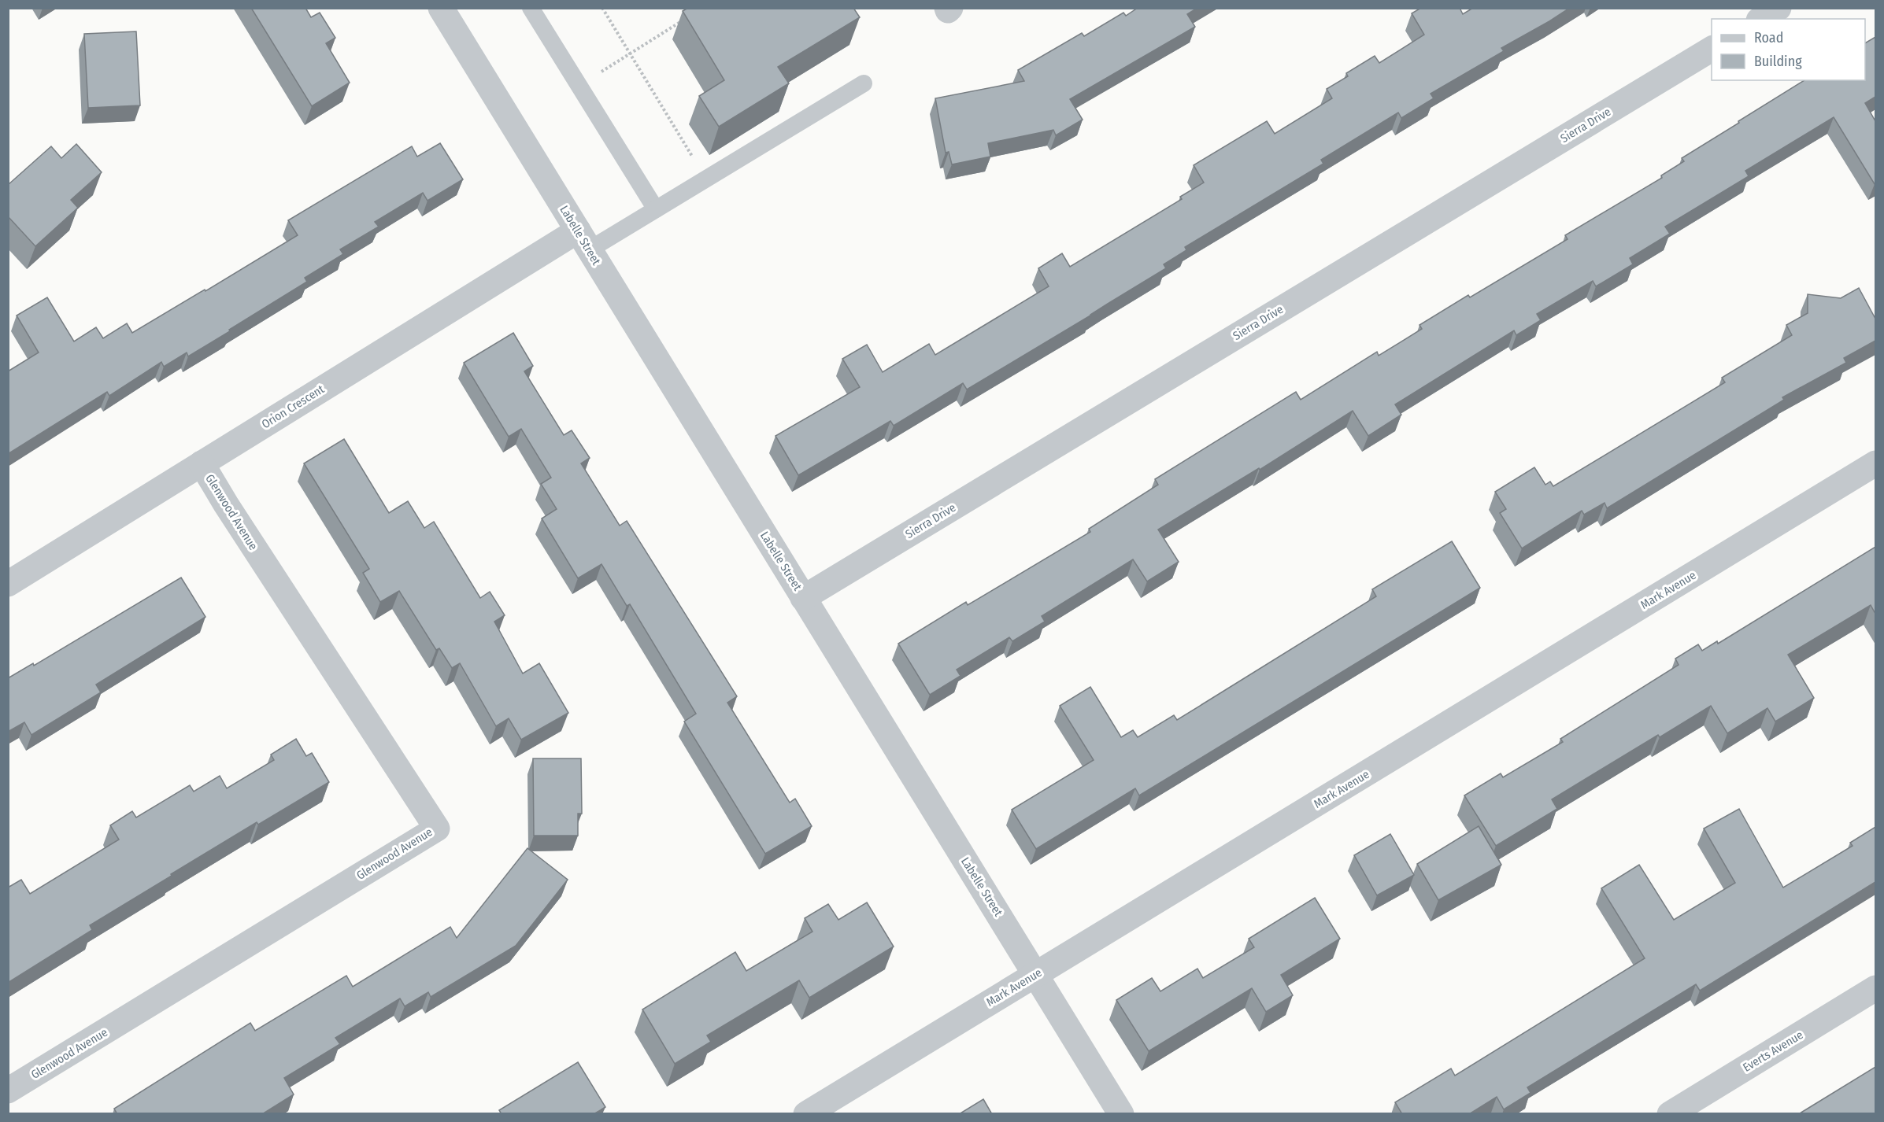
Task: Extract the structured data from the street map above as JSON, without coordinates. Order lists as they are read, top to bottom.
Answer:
{
  "streets": {
    "street": [
      "Sierra Drive",
      "Labelle Street",
      "Orion Crescent",
      "Glenwood Avenue",
      "Mark Avenue",
      "Everts Avenue"
    ]
  },
  "crossings": [
    ["Sierra Drive", "Labelle Street"],
    ["Labelle Street", "Orion Crescent"],
    ["Labelle Street", "Mark Avenue"],
    ["Orion Crescent", "Glenwood Avenue"]
  ],
  "legend": ["Road", "Building"]
}
